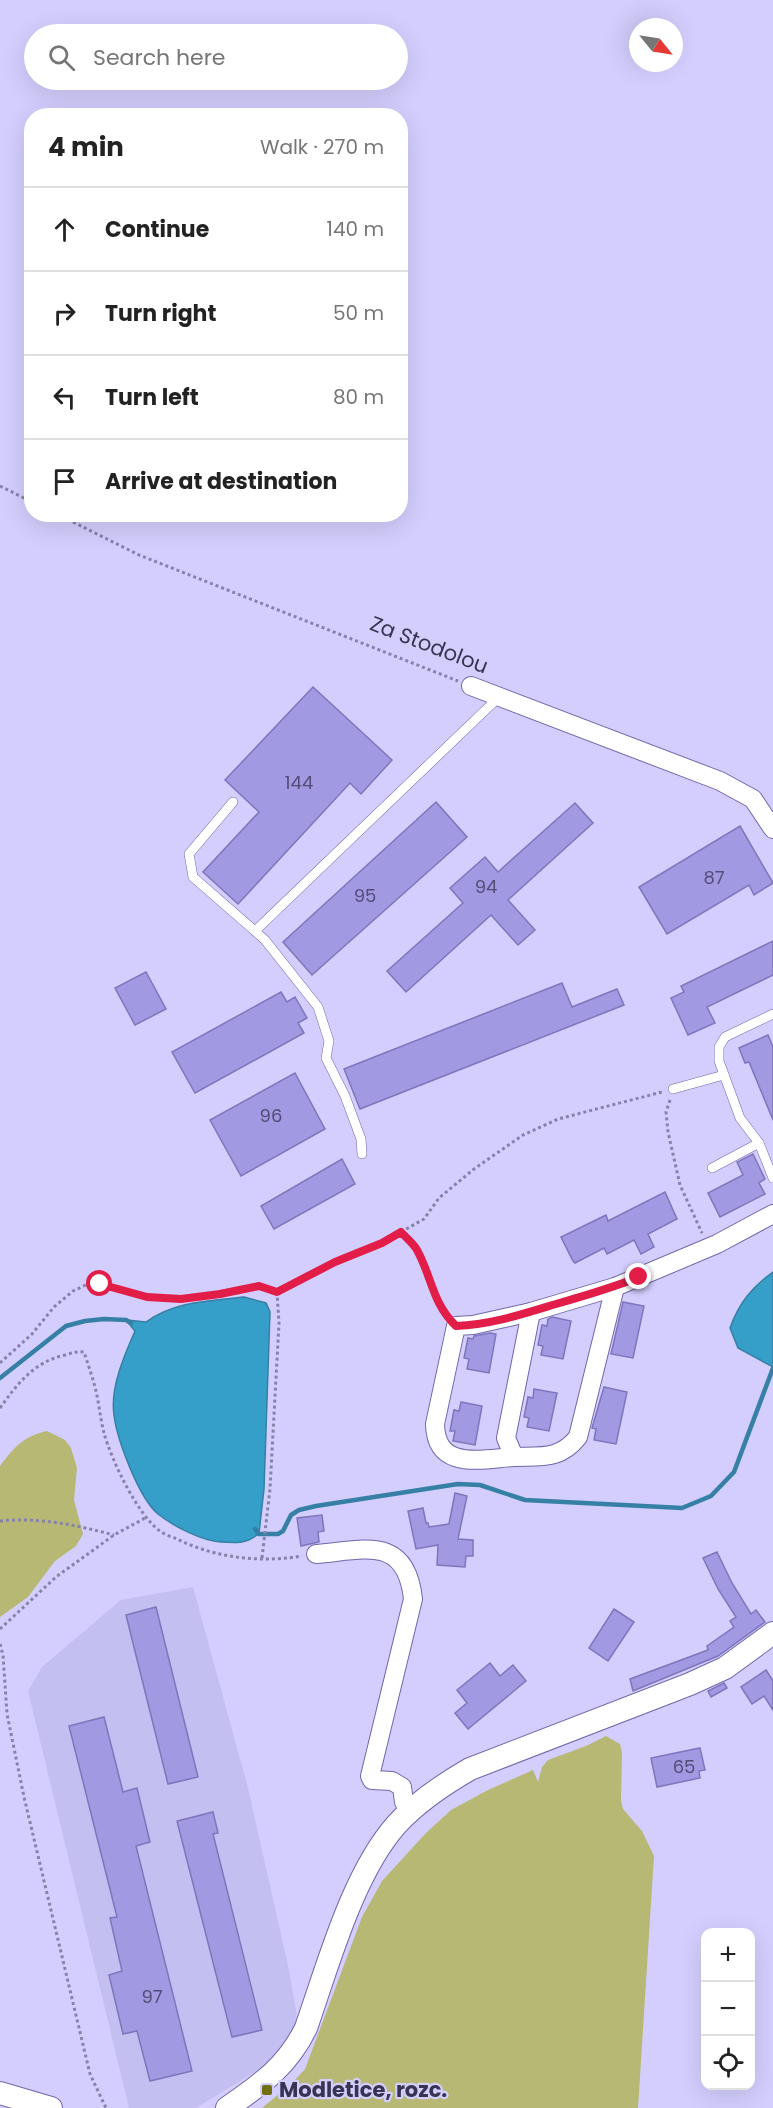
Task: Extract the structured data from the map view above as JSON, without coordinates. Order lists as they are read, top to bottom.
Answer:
{
  "streets": {
    "street": ["Za Stodolou"]
  },
  "places": {
    "transit": ["Modletice, rozc."]
  },
  "house_numbers": [
    "144",
    "87",
    "94",
    "95",
    "96",
    "65",
    "97"
  ],
  "north": "bottom right",
  "page": {
    "search": "Search here",
    "heading": ["4 min", "Walk · 270 m"],
    "list": [
      ["Continue", "140 m"],
      ["Turn right", "50 m"],
      ["Turn left", "80 m"],
      "Arrive at destination"
    ],
    "map_buttons": ["+", "−"]
  }
}
